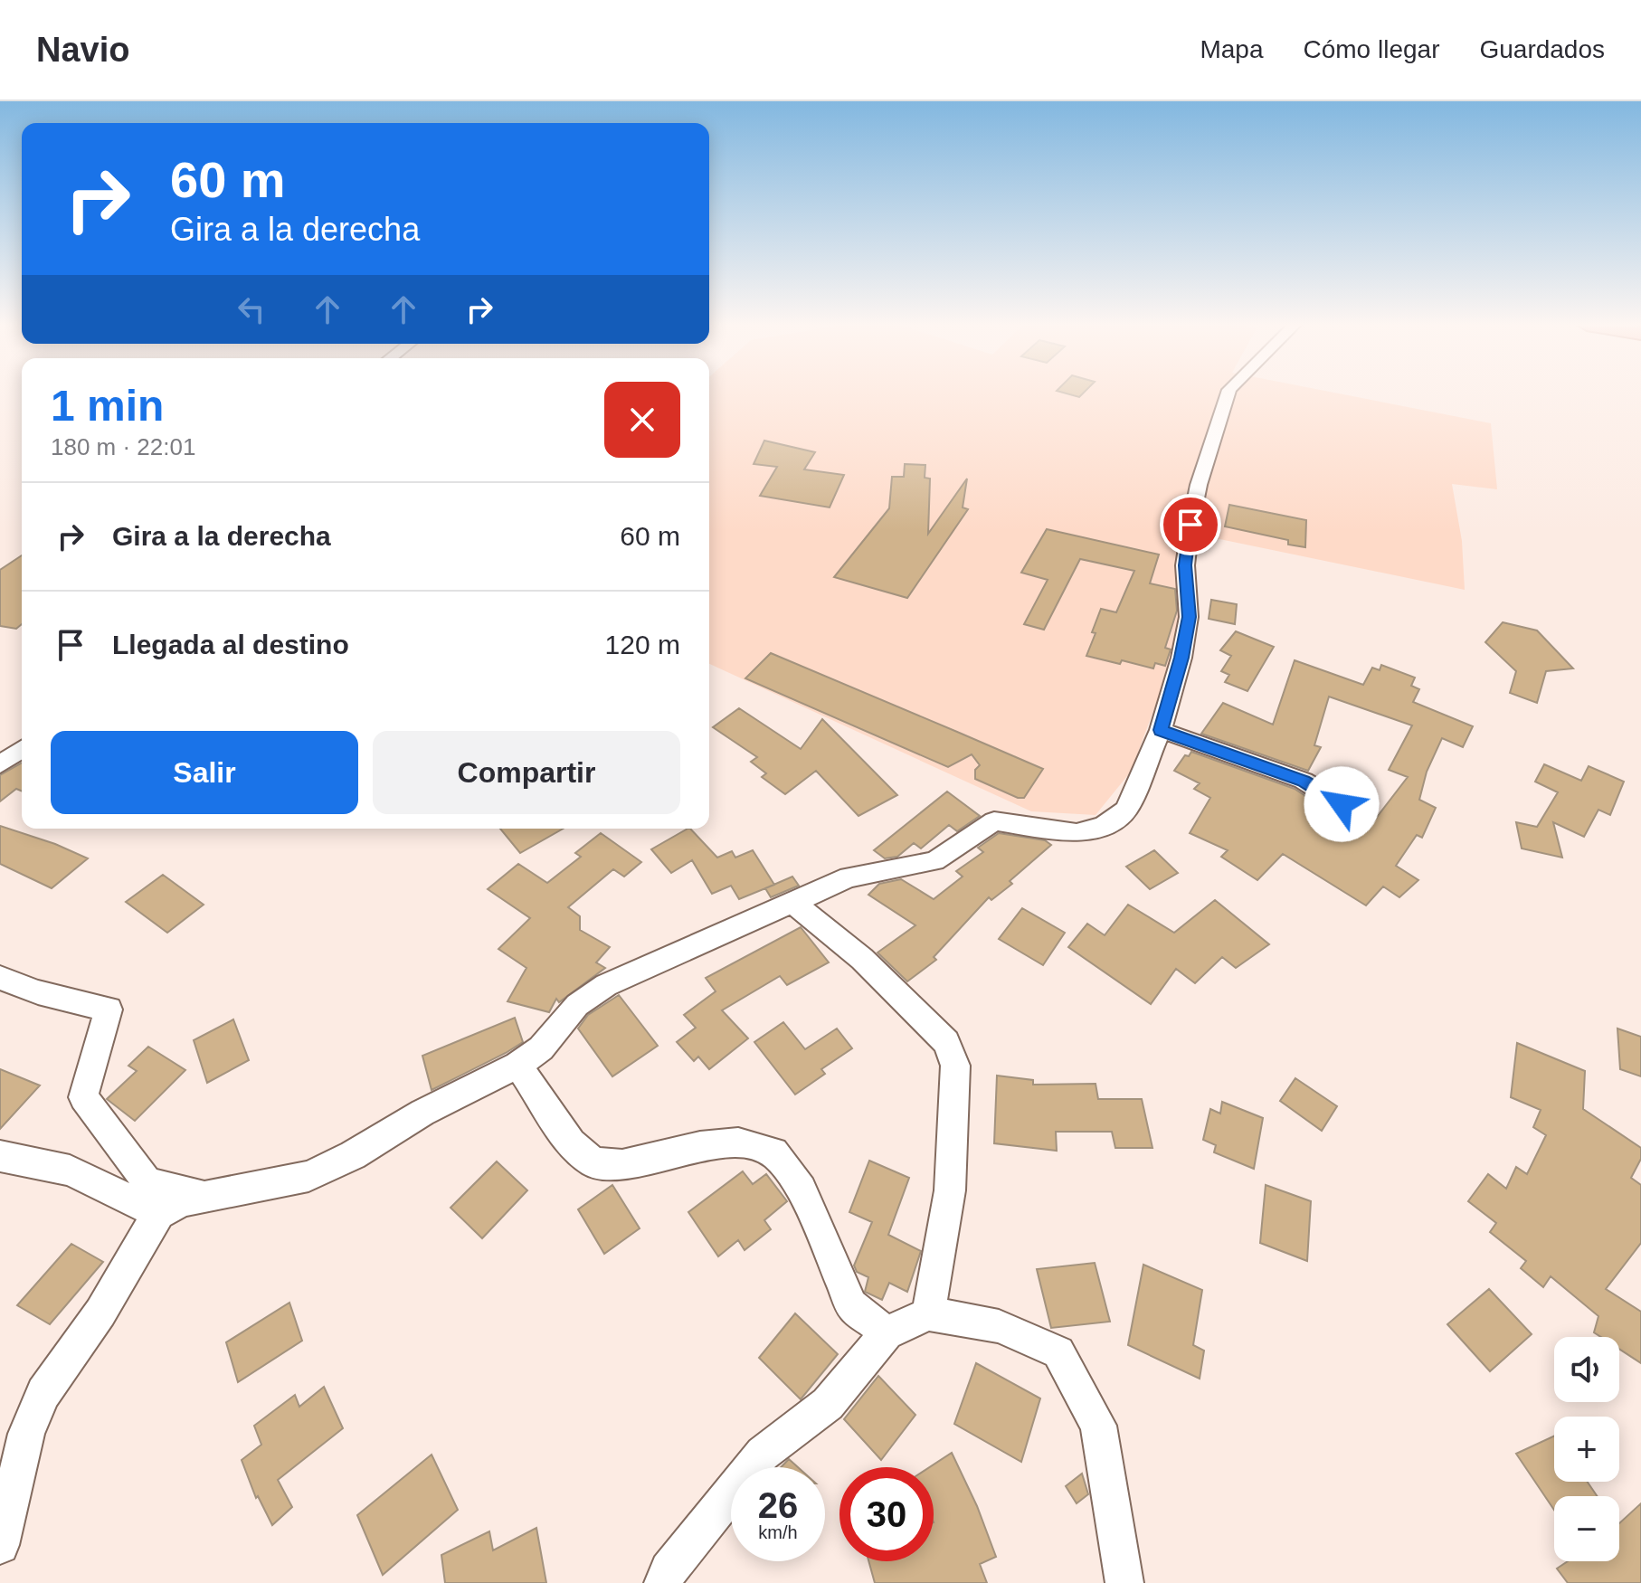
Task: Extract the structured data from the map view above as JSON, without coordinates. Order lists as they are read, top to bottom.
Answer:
{
  "page": {
    "header": "Navio",
    "nav": ["Mapa", "Cómo llegar", "Guardados"],
    "turn": ["60 m", "Gira a la derecha"],
    "heading": ["1 min", "180 m · 22:01"],
    "list": [
      {
        "name": "Gira a la derecha",
        "value": "60 m"
      },
      {
        "name": "Llegada al destino",
        "value": "120 m"
      }
    ],
    "buttons": ["Salir", "Compartir"],
    "map_buttons": ["+", "−"],
    "speed": "26 km/h",
    "limit": "30"
  }
}
